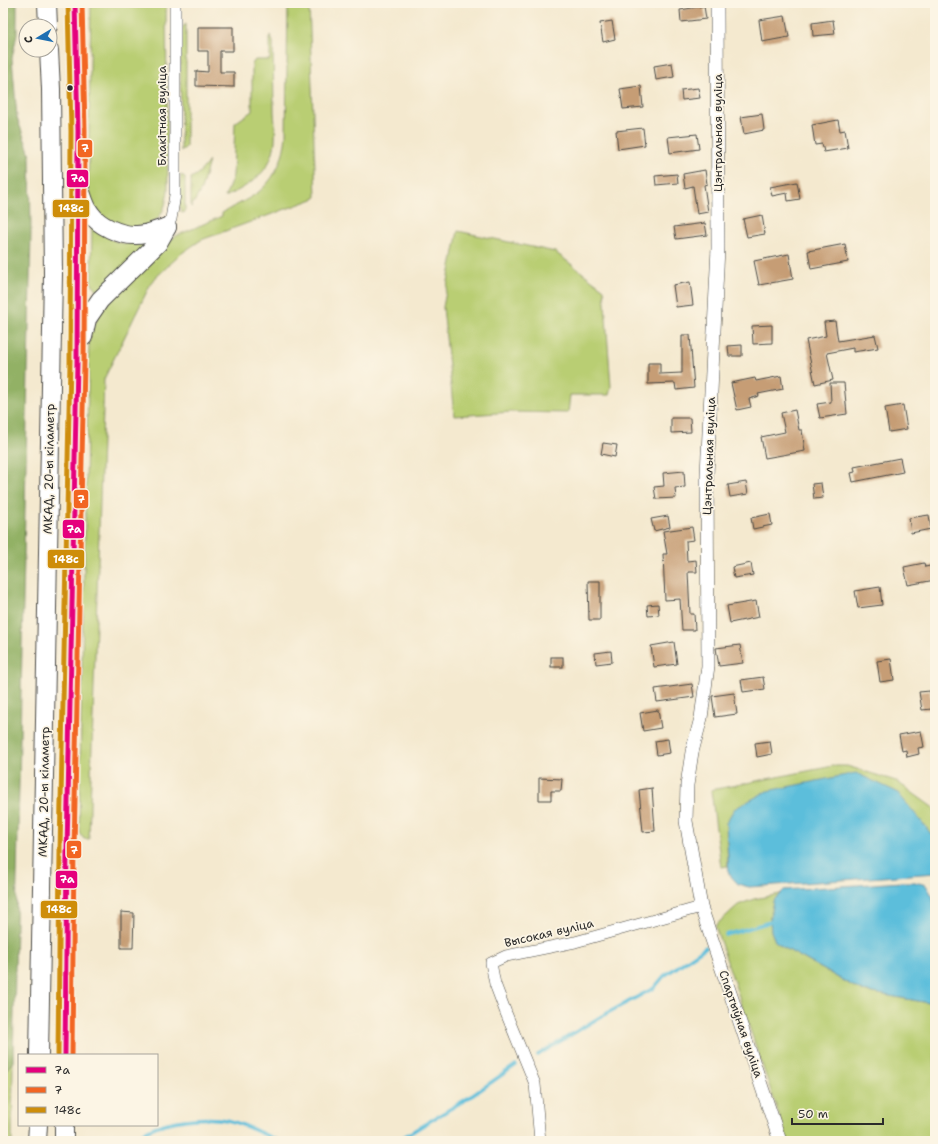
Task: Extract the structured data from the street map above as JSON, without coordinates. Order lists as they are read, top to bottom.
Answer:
{
  "streets": {
    "highway": ["МКАД, 20-ы кіламетр"],
    "street": [
      "Блакітная вуліца",
      "Цэнтральная вуліца",
      "Высокая вуліца",
      "Спартыўная вуліца"
    ]
  },
  "crossings": [
    ["Цэнтральная вуліца", "Высокая вуліца"],
    ["Цэнтральная вуліца", "Спартыўная вуліца"],
    ["Высокая вуліца", "Спартыўная вуліца"]
  ],
  "lines": ["transit line 7а", "transit line 7", "transit line 148с"],
  "legend": ["7а", "7", "148с"],
  "scale_bar": "50 m",
  "north": "left"
}
